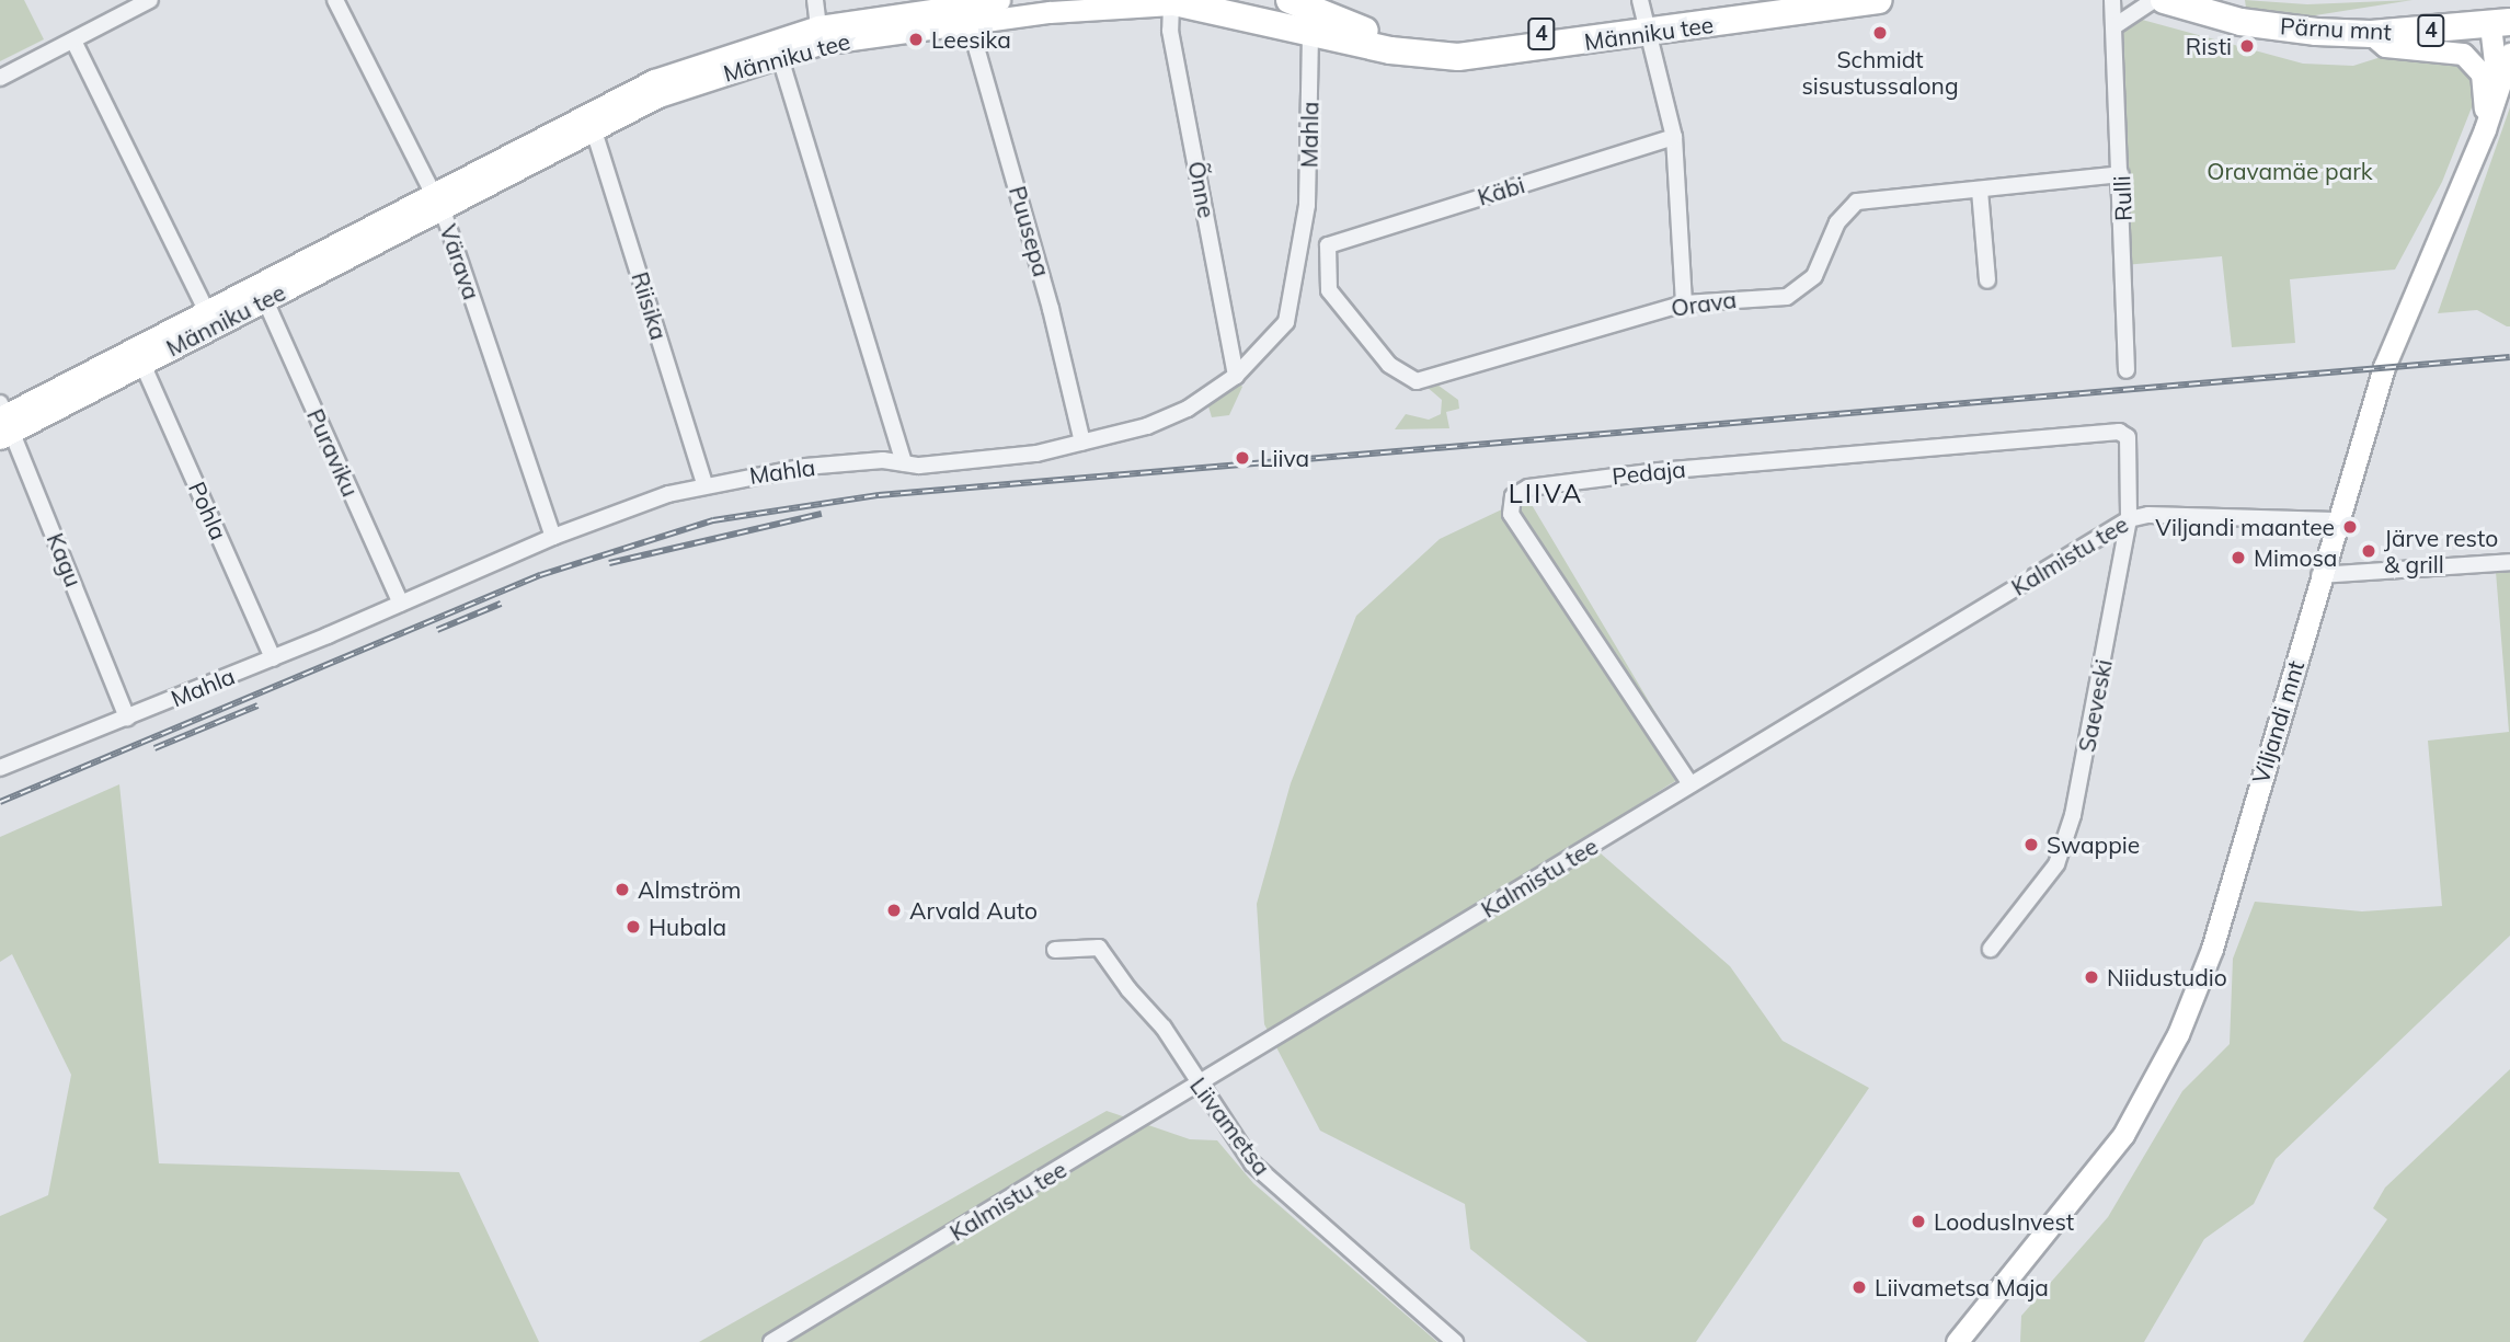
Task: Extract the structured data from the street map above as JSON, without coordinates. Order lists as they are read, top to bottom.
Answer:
{
  "streets": {
    "highway": ["Pärnu mnt", "4", "Männiku tee"],
    "street": [
      "Mahla",
      "Õnne",
      "Käbi",
      "Rulli",
      "Puusepa",
      "Värava",
      "Orava",
      "Riisika",
      "Puraviku",
      "Pedaja",
      "Pohla",
      "Kalmistu tee",
      "Kagu",
      "Saeveski",
      "Viljandi mnt",
      "Liivametsa"
    ]
  },
  "crossings": [
    ["Männiku tee", "Mahla"],
    ["Männiku tee", "Õnne"],
    ["Männiku tee", "Puusepa"],
    ["Männiku tee", "Värava"],
    ["Männiku tee", "Riisika"],
    ["Männiku tee", "Puraviku"],
    ["Männiku tee", "Pohla"],
    ["Männiku tee", "Kagu"],
    ["Mahla", "Õnne"],
    ["Mahla", "Puusepa"],
    ["Mahla", "Värava"],
    ["Mahla", "Riisika"],
    ["Mahla", "Puraviku"],
    ["Mahla", "Pohla"],
    ["Mahla", "Kagu"],
    ["Käbi", "Orava"],
    ["Rulli", "Orava"],
    ["Pedaja", "Kalmistu tee"],
    ["Pedaja", "Saeveski"],
    ["Kalmistu tee", "Saeveski"],
    ["Kalmistu tee", "Viljandi mnt"],
    ["Kalmistu tee", "Liivametsa"]
  ],
  "districts": ["LIIVA"],
  "parks": ["Oravamäe park"],
  "places": [
    "Schmidt sisustussalong",
    "Leesika",
    "Risti",
    "Liiva",
    "Viljandi maantee",
    "Järve resto & grill",
    "Mimosa",
    "Swappie",
    "Almström",
    "Arvald Auto",
    "Hubala",
    "Niidustudio",
    "LoodusInvest",
    "Liivametsa Maja"
  ]
}
